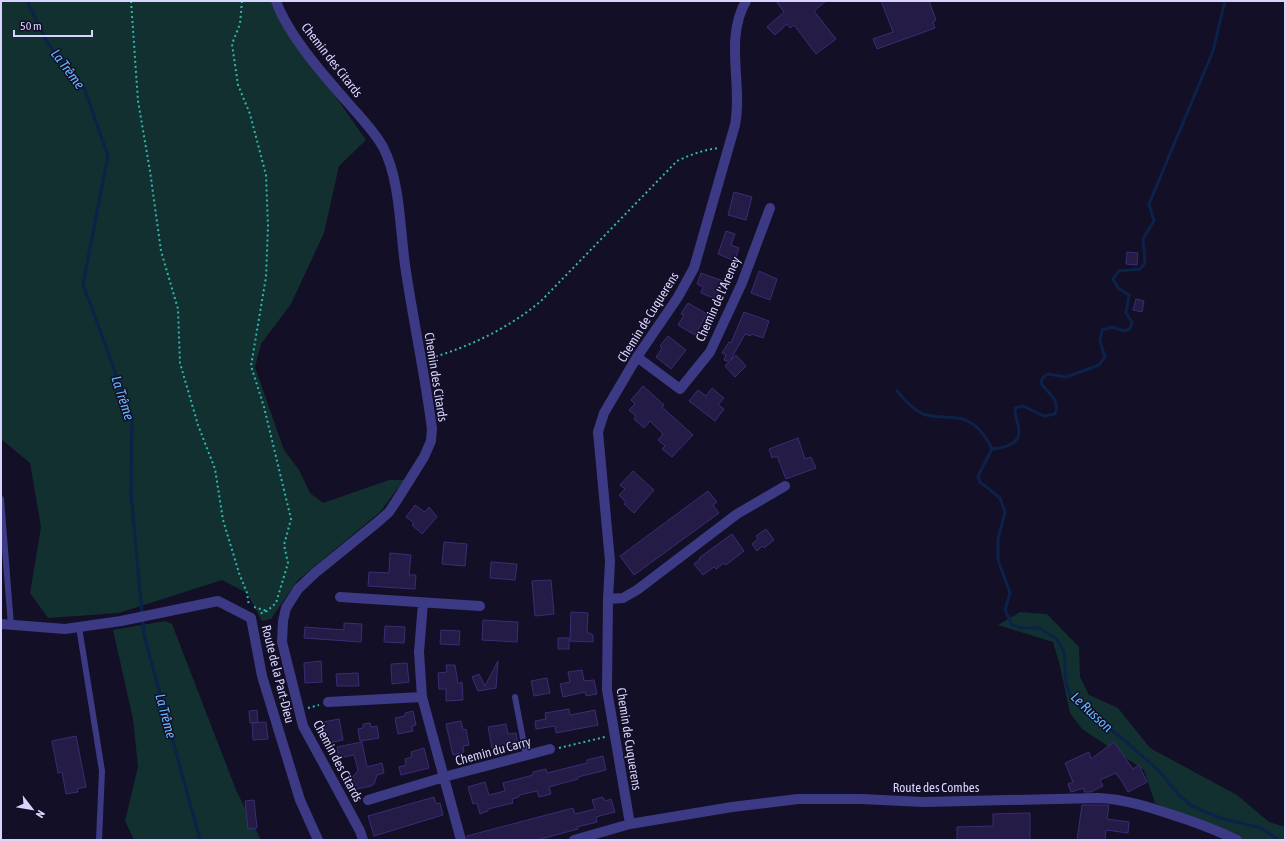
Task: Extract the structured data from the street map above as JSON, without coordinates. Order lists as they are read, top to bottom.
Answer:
{
  "streets": {
    "street": [
      "Chemin des Citards",
      "Chemin de l'Areney",
      "Chemin de Cuquerens",
      "Route de la Part-Dieu",
      "Chemin du Carry",
      "Route des Combes"
    ]
  },
  "crossings": [
    ["Chemin de l'Areney", "Chemin de Cuquerens"],
    ["Chemin de Cuquerens", "Route des Combes"]
  ],
  "water": ["La Trême", "Le Russon"],
  "scale_bar": "50 m",
  "north": "bottom right"
}
